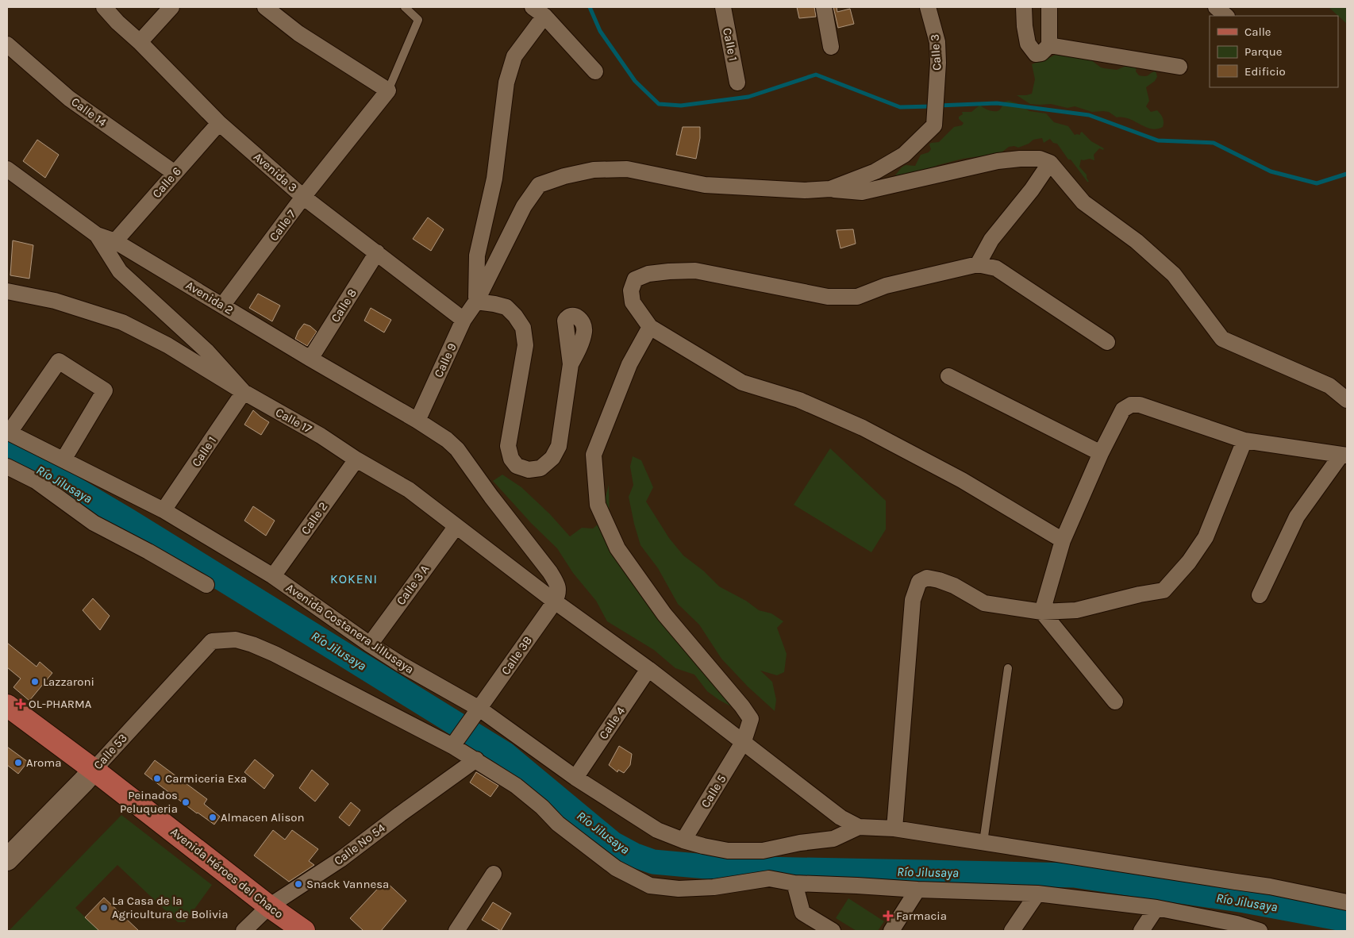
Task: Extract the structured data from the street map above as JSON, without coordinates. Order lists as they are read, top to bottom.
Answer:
{
  "streets": {
    "main road": ["Avenida Héroes del Chaco"],
    "street": [
      "Calle 1",
      "Calle 3",
      "Calle 14",
      "Avenida 3",
      "Calle 6",
      "Calle 7",
      "Avenida 2",
      "Calle 8",
      "Calle 9",
      "Calle 17",
      "Calle 2",
      "Calle 3 A",
      "Avenida Costanera Jillusaya",
      "Calle 3B",
      "Calle 4",
      "Calle 53",
      "Calle 5",
      "Calle Nº 54"
    ]
  },
  "crossings": [
    ["Calle 1", "Calle 17"],
    ["Calle 1", "Avenida Costanera Jillusaya"],
    ["Calle 3", "Calle 9"],
    ["Calle 14", "Calle 6"],
    ["Avenida 3", "Calle 6"],
    ["Avenida 3", "Calle 7"],
    ["Avenida 3", "Calle 8"],
    ["Avenida 3", "Calle 9"],
    ["Calle 6", "Avenida 2"],
    ["Calle 7", "Avenida 2"],
    ["Avenida 2", "Calle 8"],
    ["Avenida 2", "Calle 9"],
    ["Avenida 2", "Calle 17"],
    ["Avenida 2", "Calle 3B"],
    ["Calle 17", "Calle 2"],
    ["Calle 17", "Calle 3 A"],
    ["Calle 17", "Avenida Costanera Jillusaya"],
    ["Calle 17", "Calle 3B"],
    ["Calle 17", "Calle 4"],
    ["Calle 17", "Calle 5"],
    ["Calle 2", "Avenida Costanera Jillusaya"],
    ["Calle 3 A", "Avenida Costanera Jillusaya"],
    ["Avenida Costanera Jillusaya", "Calle 3B"],
    ["Avenida Costanera Jillusaya", "Calle 4"],
    ["Avenida Costanera Jillusaya", "Calle 5"],
    ["Calle 3B", "Calle 53"],
    ["Calle Nº 54", "Avenida Héroes del Chaco"]
  ],
  "districts": ["KOKENI"],
  "water": ["Río Jilusaya"],
  "places": {
    "other": [
      "Lazzaroni",
      "Aroma",
      "Carmiceria Exa",
      "Peinados Peluqueria",
      "Almacen Alison",
      "Snack Vannesa",
      "La Casa de la Agricultura de Bolivia"
    ],
    "health": ["OL-PHARMA", "Farmacia"]
  },
  "legend": ["Calle", "Parque", "Edificio"]
}
